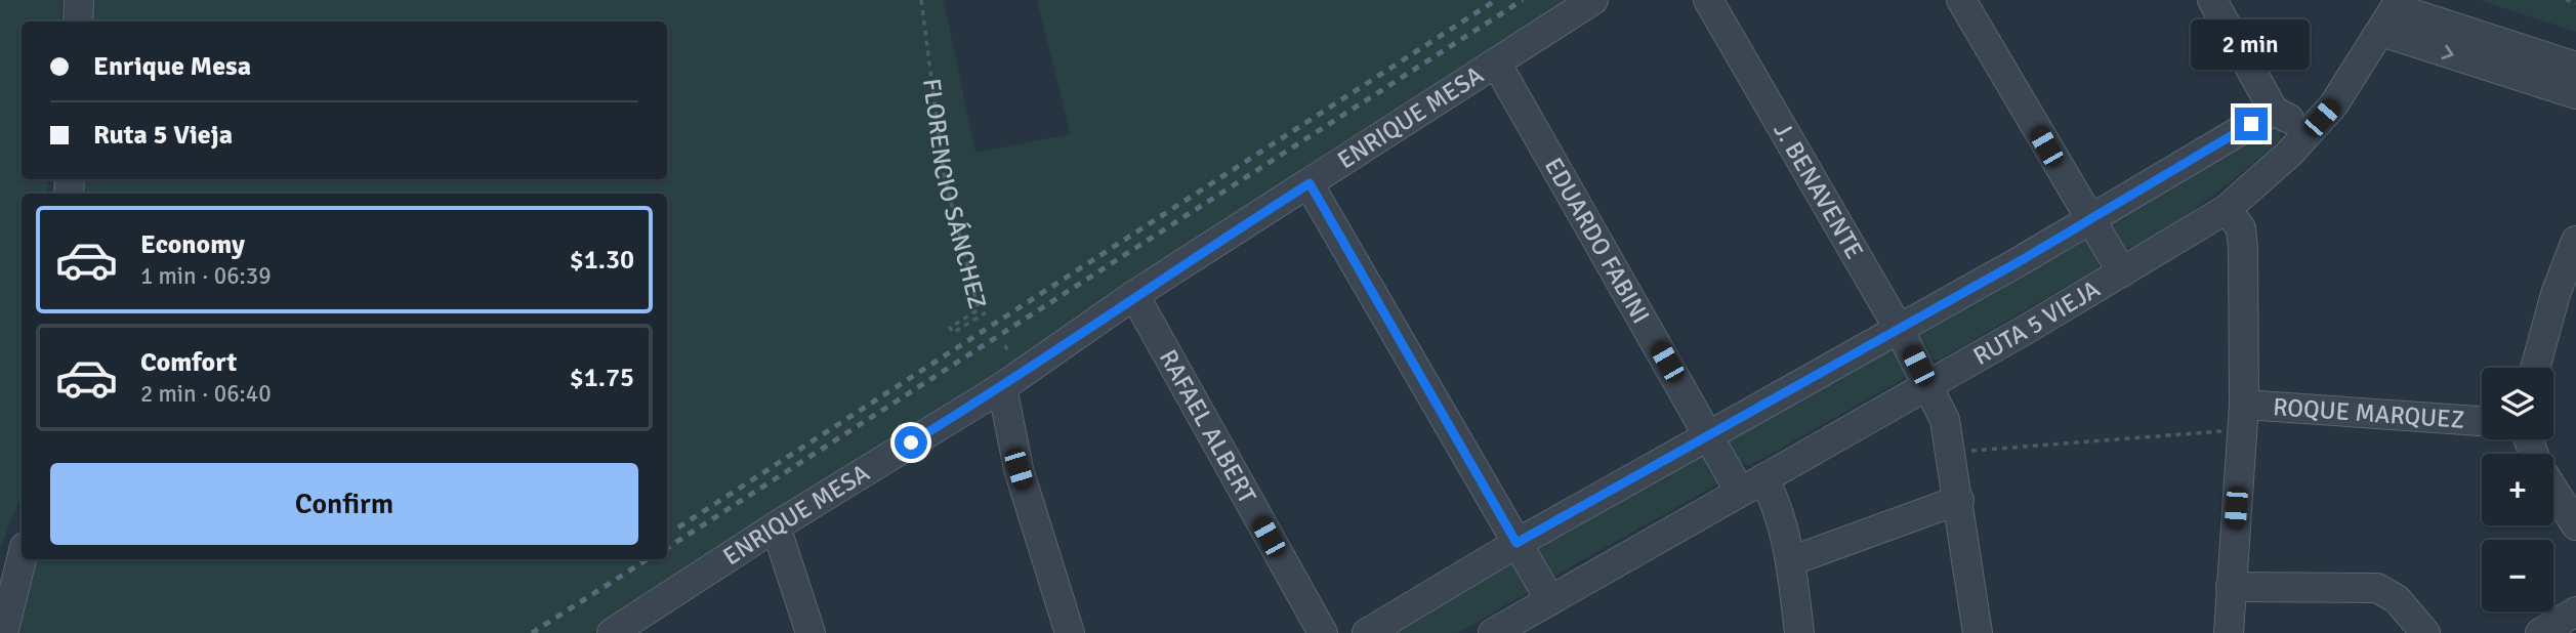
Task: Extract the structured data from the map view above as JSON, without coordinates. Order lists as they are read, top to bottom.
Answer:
{
  "streets": {
    "street": [
      "ENRIQUE MESA",
      "J. BENAVENTE",
      "EDUARDO FABINI",
      "RUTA 5 VIEJA",
      "ROQUE MARQUEZ",
      "RAFAEL ALBERT"
    ],
    "path": ["FLORENCIO SÁNCHEZ"]
  },
  "crossings": [
    ["ENRIQUE MESA", "EDUARDO FABINI"],
    ["ENRIQUE MESA", "RAFAEL ALBERT"],
    ["J. BENAVENTE", "RUTA 5 VIEJA"],
    ["EDUARDO FABINI", "RUTA 5 VIEJA"]
  ],
  "page": {
    "bubble": "2 min",
    "banner": ["Enrique Mesa", "Ruta 5 Vieja"],
    "list": [
      {
        "name": "Economy",
        "note": "1 min · 06:39",
        "value": "$1.30"
      },
      {
        "name": "Comfort",
        "note": "2 min · 06:40",
        "value": "$1.75"
      }
    ],
    "map_buttons": ["+", "−"],
    "buttons": "Confirm"
  }
}
